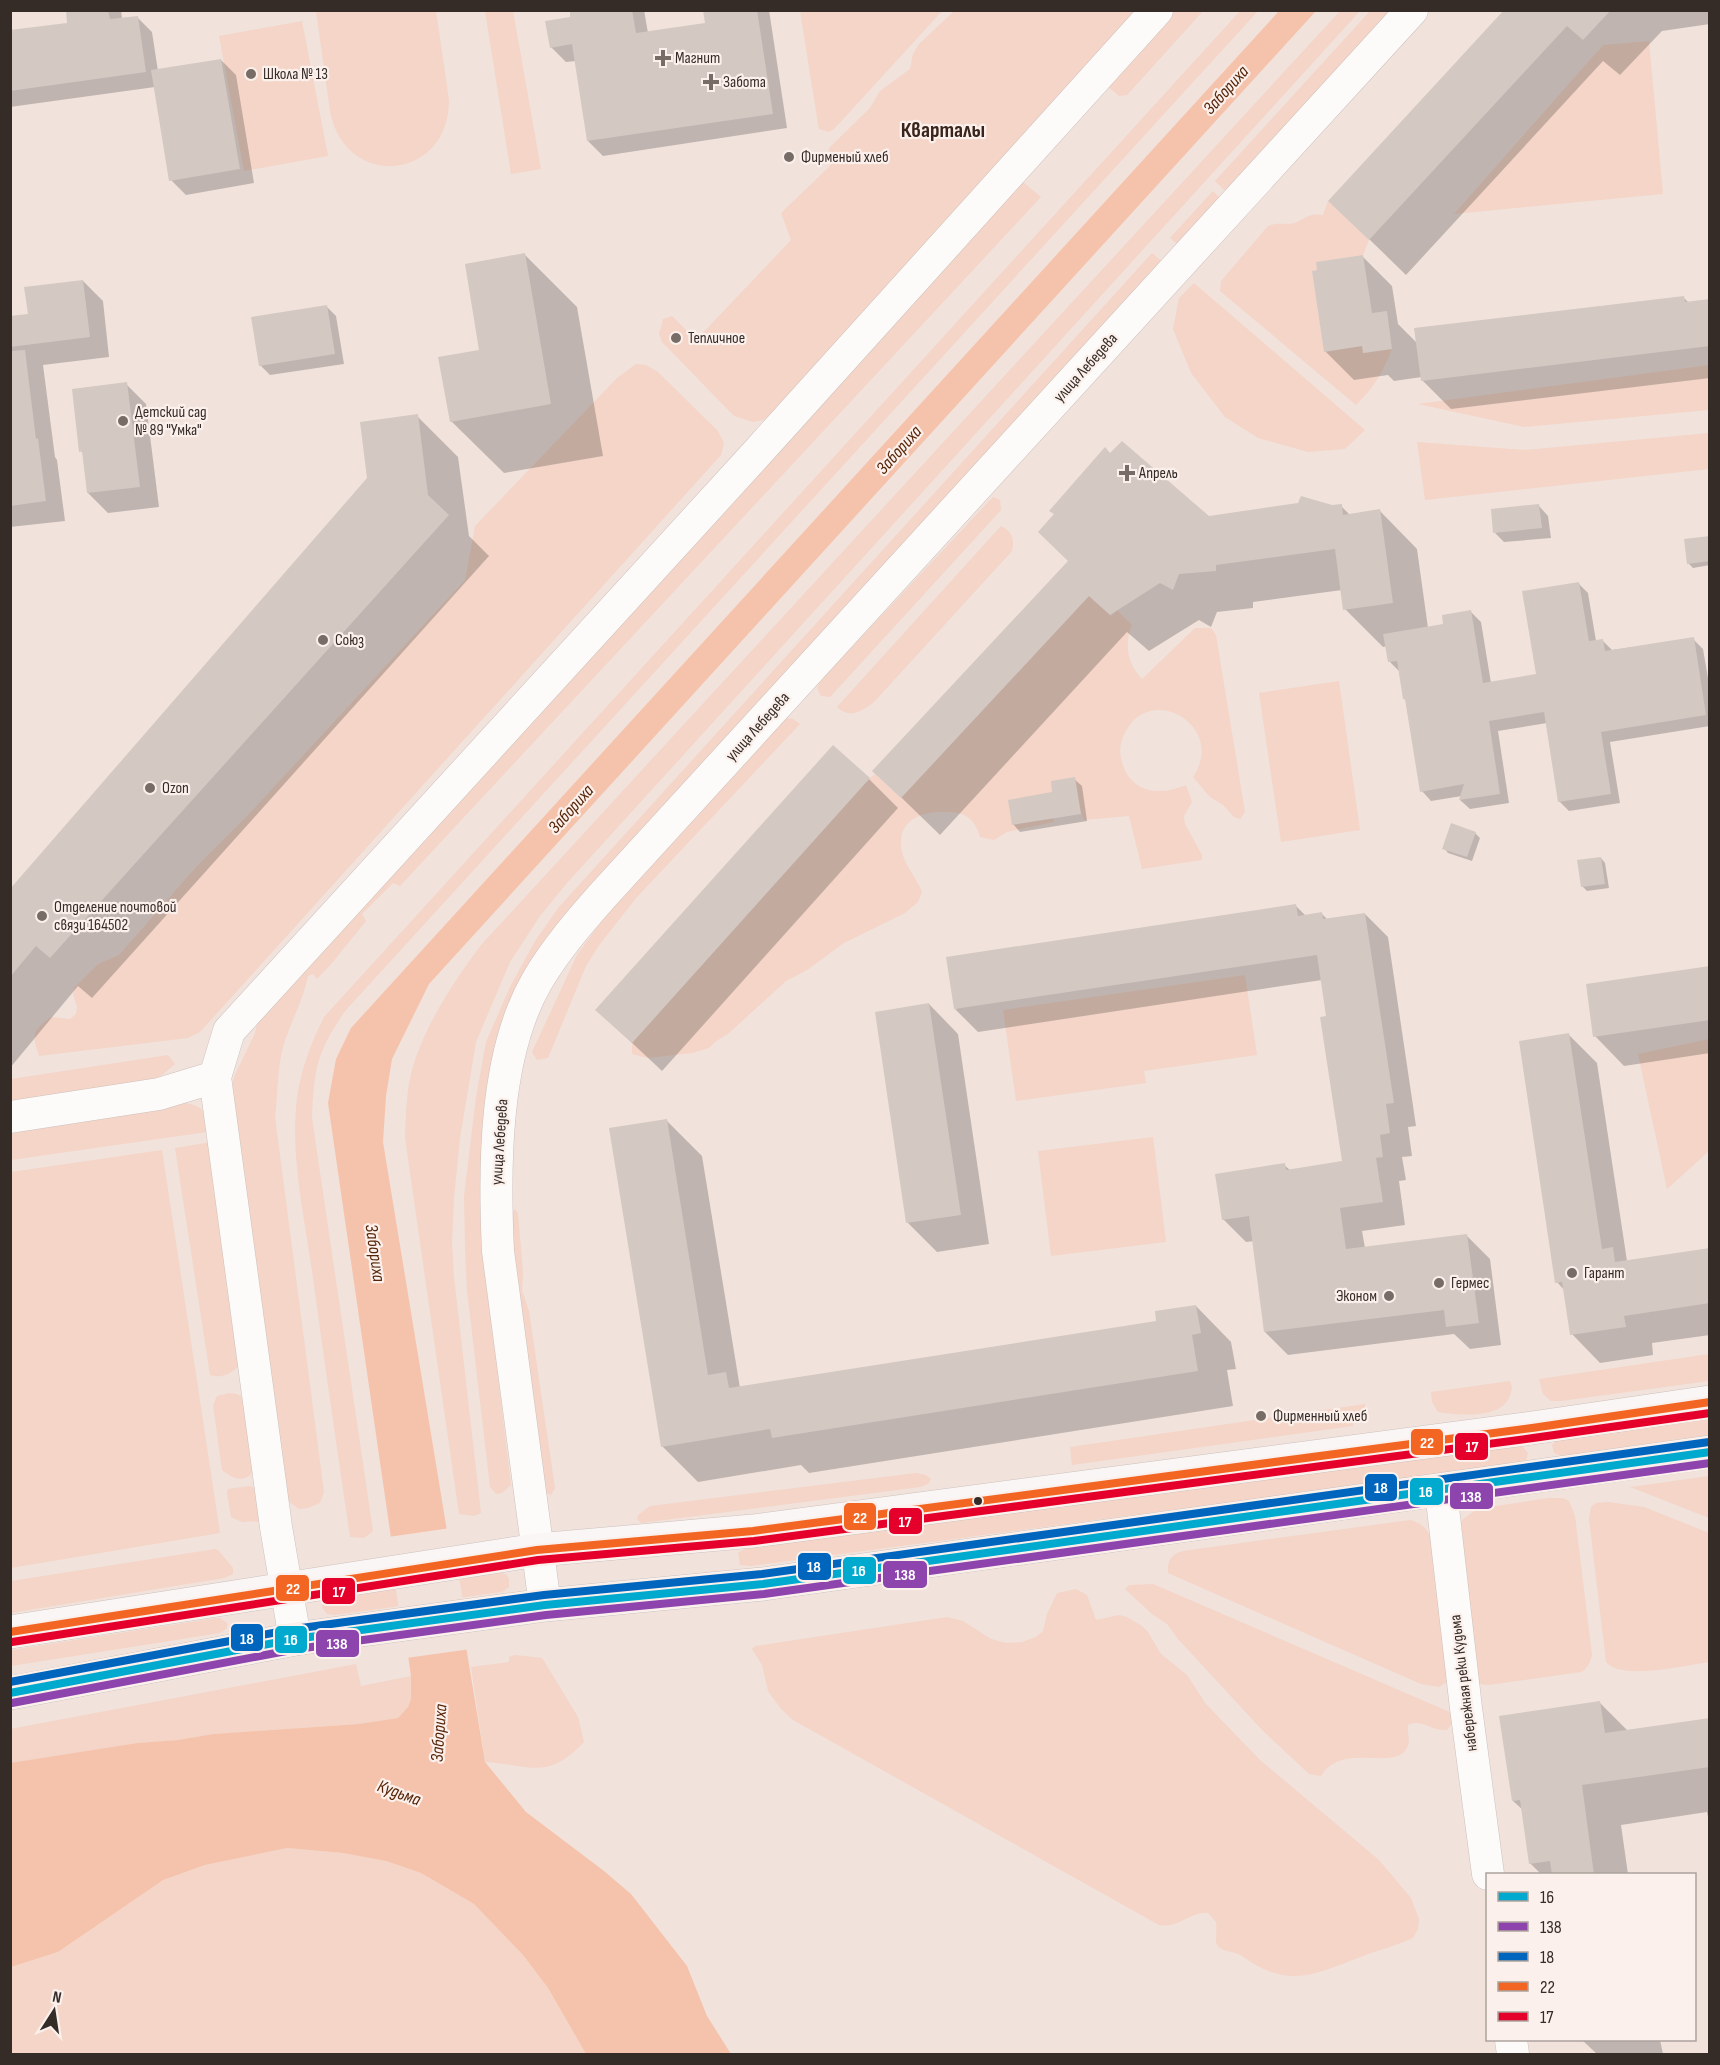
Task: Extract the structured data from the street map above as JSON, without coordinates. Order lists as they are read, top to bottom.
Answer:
{
  "streets": {
    "street": ["улица Лебедева", "набережная реки Кудьма"]
  },
  "districts": ["Кварталы"],
  "water": ["Забориха", "Кудьма"],
  "places": {
    "health": ["Магнит", "Забота", "Апрель"],
    "other": [
      "Школа № 13",
      "Фирменый хлеб",
      "Тепличное",
      "Детский сад № 89 \"Умка\"",
      "Союз",
      "Ozon",
      "Отделение почтовой связи 164502",
      "Гарант",
      "Гермес",
      "Эконом",
      "Фирменный хлеб"
    ]
  },
  "lines": [
    "transit line 22",
    "transit line 17",
    "transit line 18",
    "transit line 16",
    "transit line 138"
  ],
  "legend": [
    "16",
    "138",
    "18",
    "22",
    "17"
  ],
  "north": "top"
}
